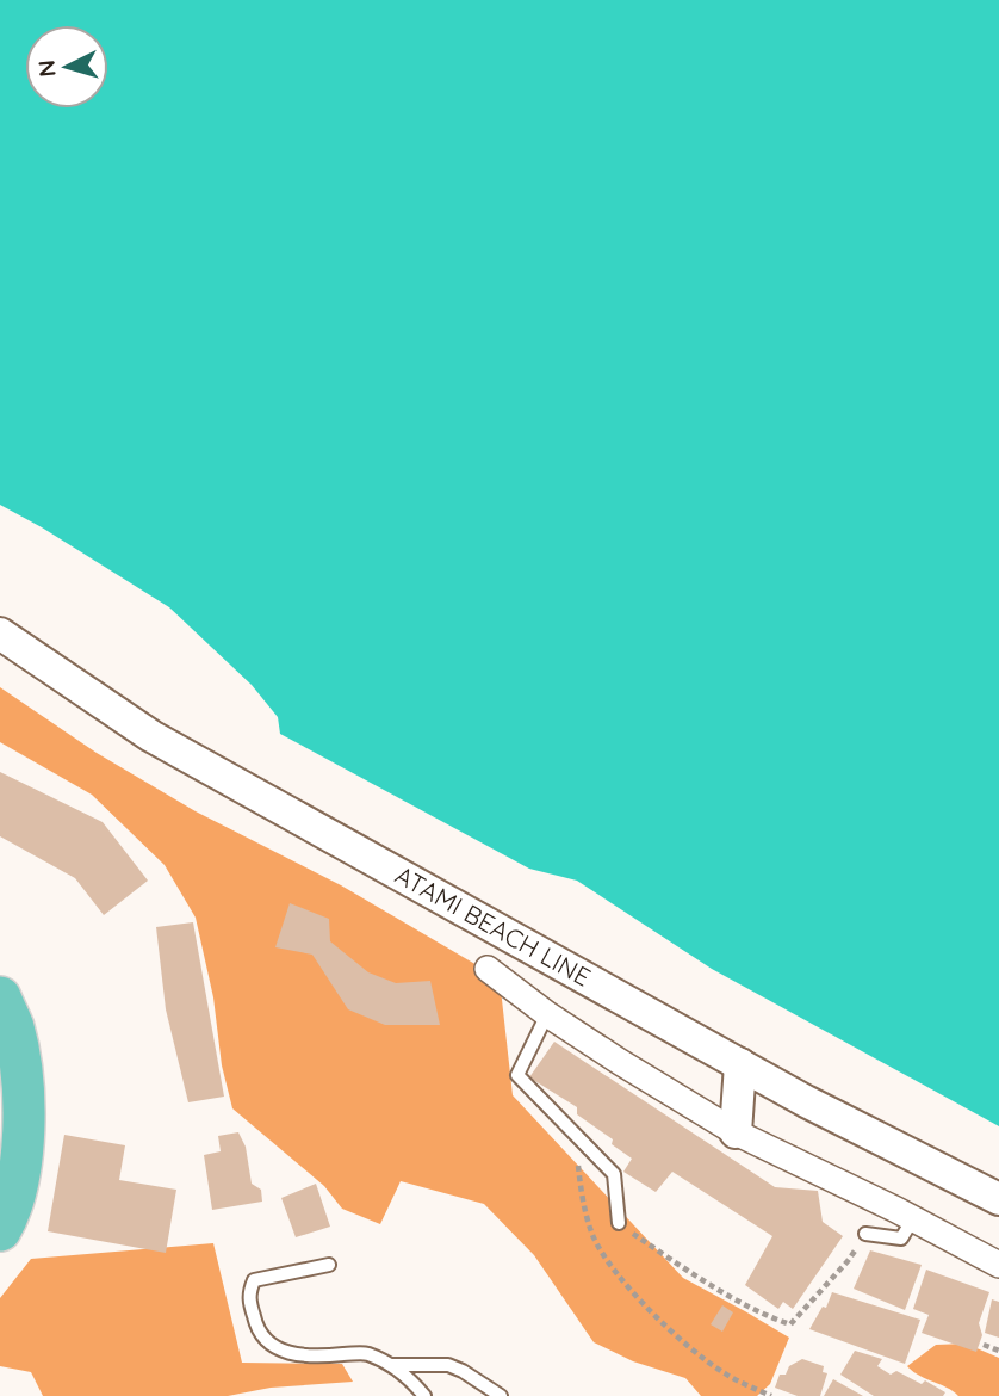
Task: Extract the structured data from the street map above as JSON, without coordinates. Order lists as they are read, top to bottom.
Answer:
{
  "streets": {
    "street": ["ATAMI BEACH LINE"]
  },
  "north": "left"
}
